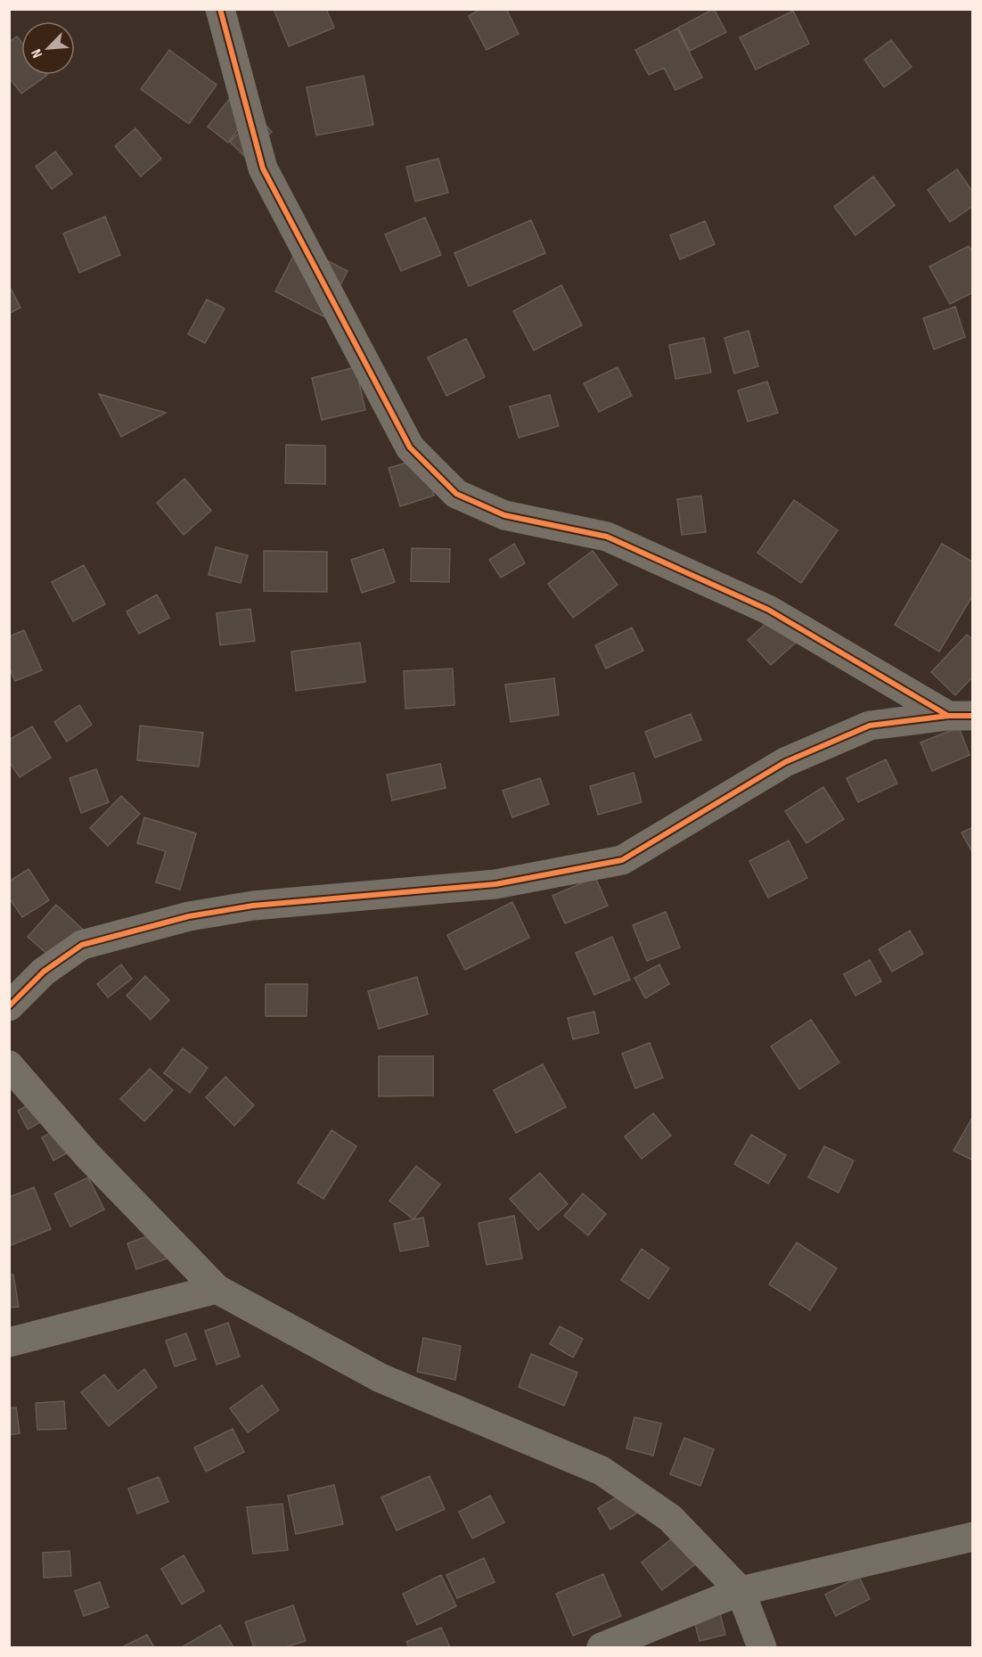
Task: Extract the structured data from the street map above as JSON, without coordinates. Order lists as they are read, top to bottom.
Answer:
{
  "north": "bottom left"
}
